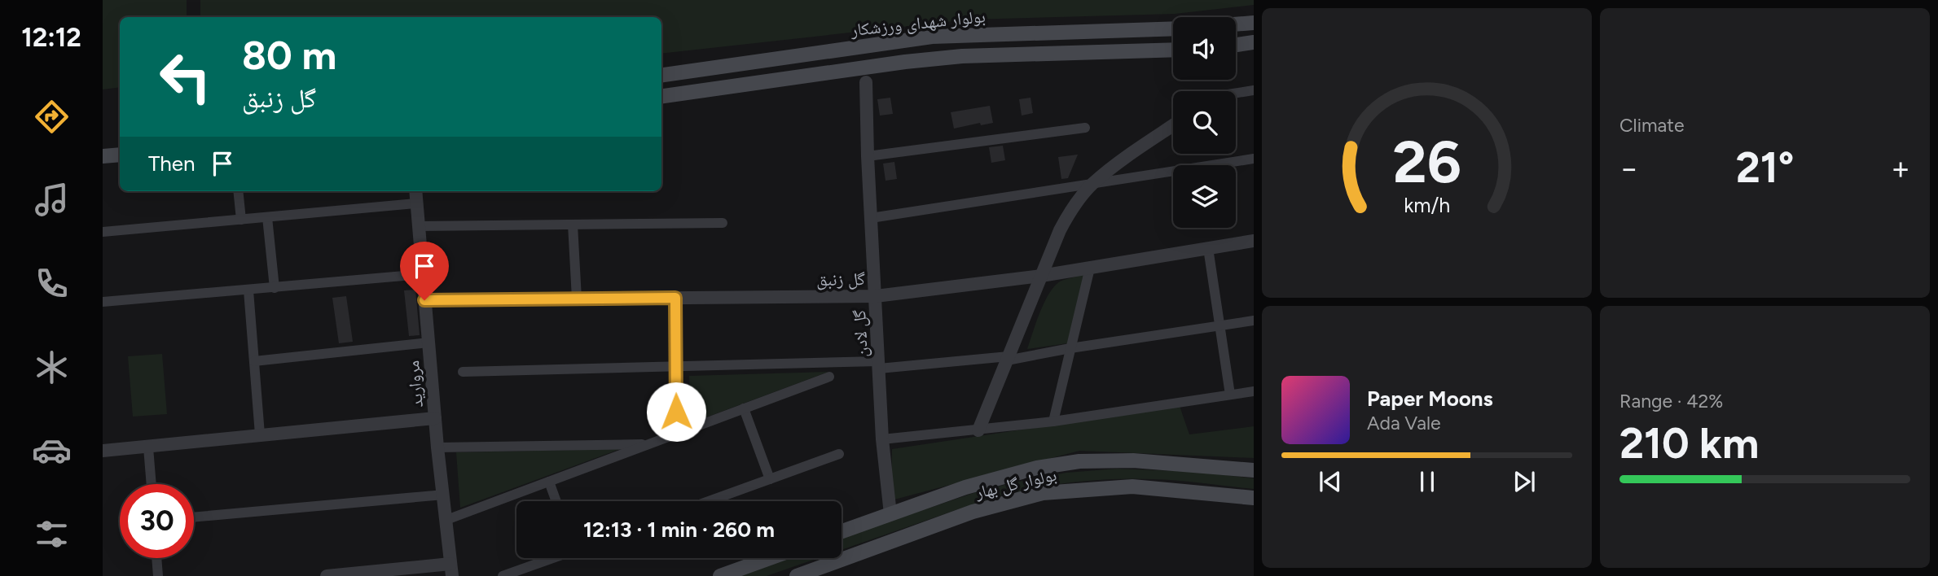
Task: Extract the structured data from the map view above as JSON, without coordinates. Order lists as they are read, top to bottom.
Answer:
{
  "streets": {
    "main road": ["بولوار شهدای ورزشکار", "بولوار گل بهار"],
    "street": ["گل زنبق", "گل لادن", "مروارید"]
  },
  "crossings": [
    ["گل زنبق", "گل لادن"],
    ["گل زنبق", "مروارید"],
    ["گل لادن", "بولوار گل بهار"]
  ],
  "page": {
    "tabs": "12:12",
    "tile": [
      "Climate",
      ["Range · 42%", "210 km"]
    ],
    "turn": ["80 m", "گل زنبق"],
    "then": "Then",
    "heat": ["−", "21°", "+"],
    "song": ["Paper Moons", "Ada Vale"],
    "limit": "30",
    "trip": "12:13 · 1 min · 260 m",
    "gauge": ["26", "km/h"]
  }
}
